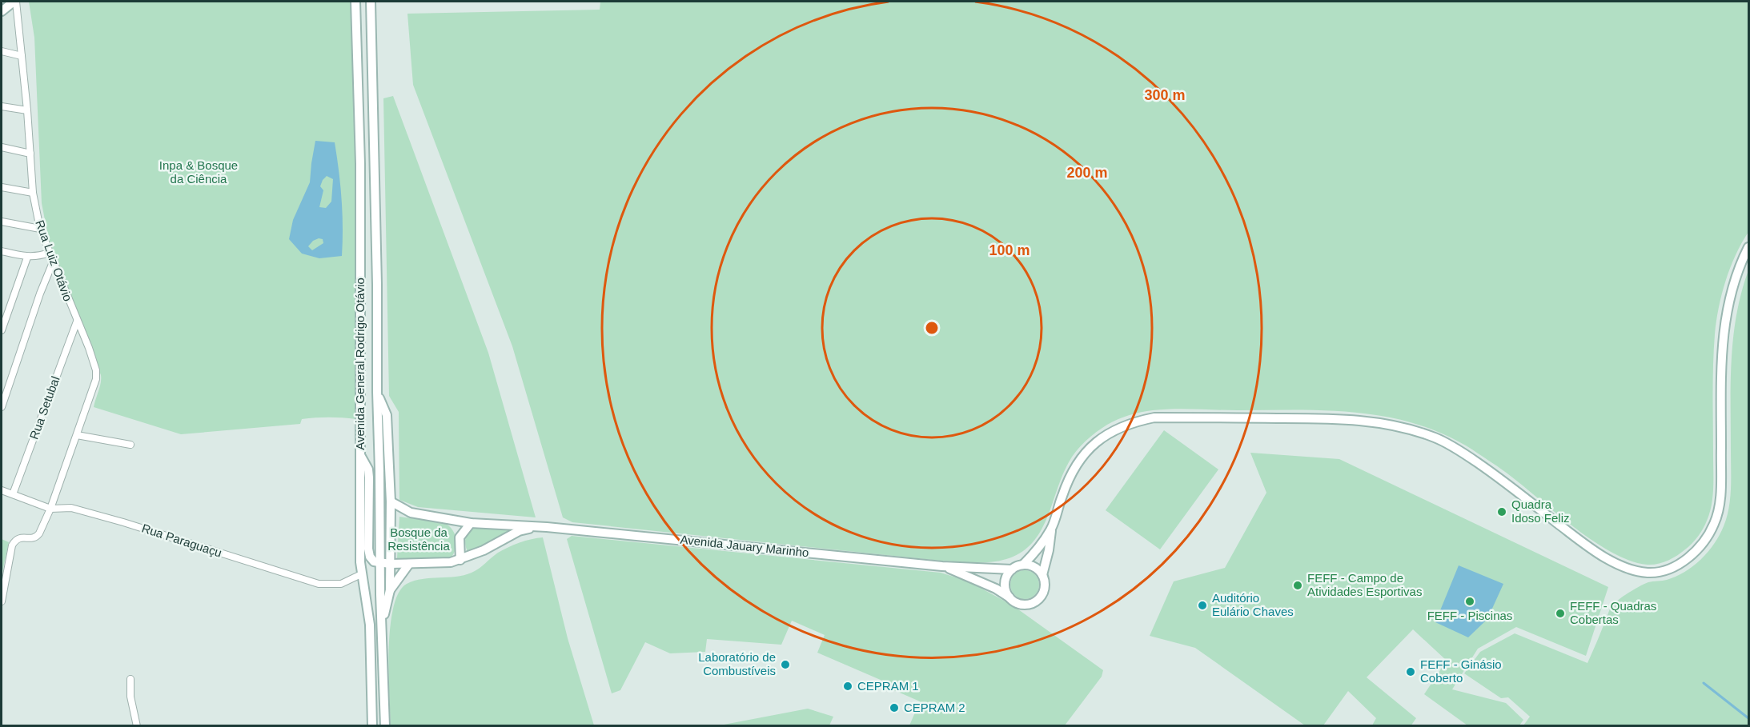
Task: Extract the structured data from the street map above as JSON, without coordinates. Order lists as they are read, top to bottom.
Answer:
{
  "streets": {
    "street": [
      "Rua Luiz Otávio",
      "Avenida General Rodrigo Otávio",
      "Rua Setubal",
      "Rua Paraguaçu",
      "Avenida Jauary Marinho"
    ]
  },
  "crossings": [
    ["Rua Luiz Otávio", "Rua Setubal"],
    ["Rua Luiz Otávio", "Rua Paraguaçu"],
    ["Avenida General Rodrigo Otávio", "Rua Paraguaçu"],
    ["Avenida General Rodrigo Otávio", "Avenida Jauary Marinho"],
    ["Rua Setubal", "Rua Paraguaçu"]
  ],
  "parks": ["Inpa & Bosque da Ciência", "Bosque da Resistência"],
  "places": [
    "Quadra Idoso Feliz",
    "FEFF - Campo de Atividades Esportivas",
    "FEFF - Piscinas",
    "Auditório Eulário Chaves",
    "FEFF - Quadras Cobertas",
    "Laboratório de Combustíveis",
    "FEFF - Ginásio Coberto",
    "CEPRAM 1",
    "CEPRAM 2"
  ],
  "rings": ["300 m", "200 m", "100 m"]
}
